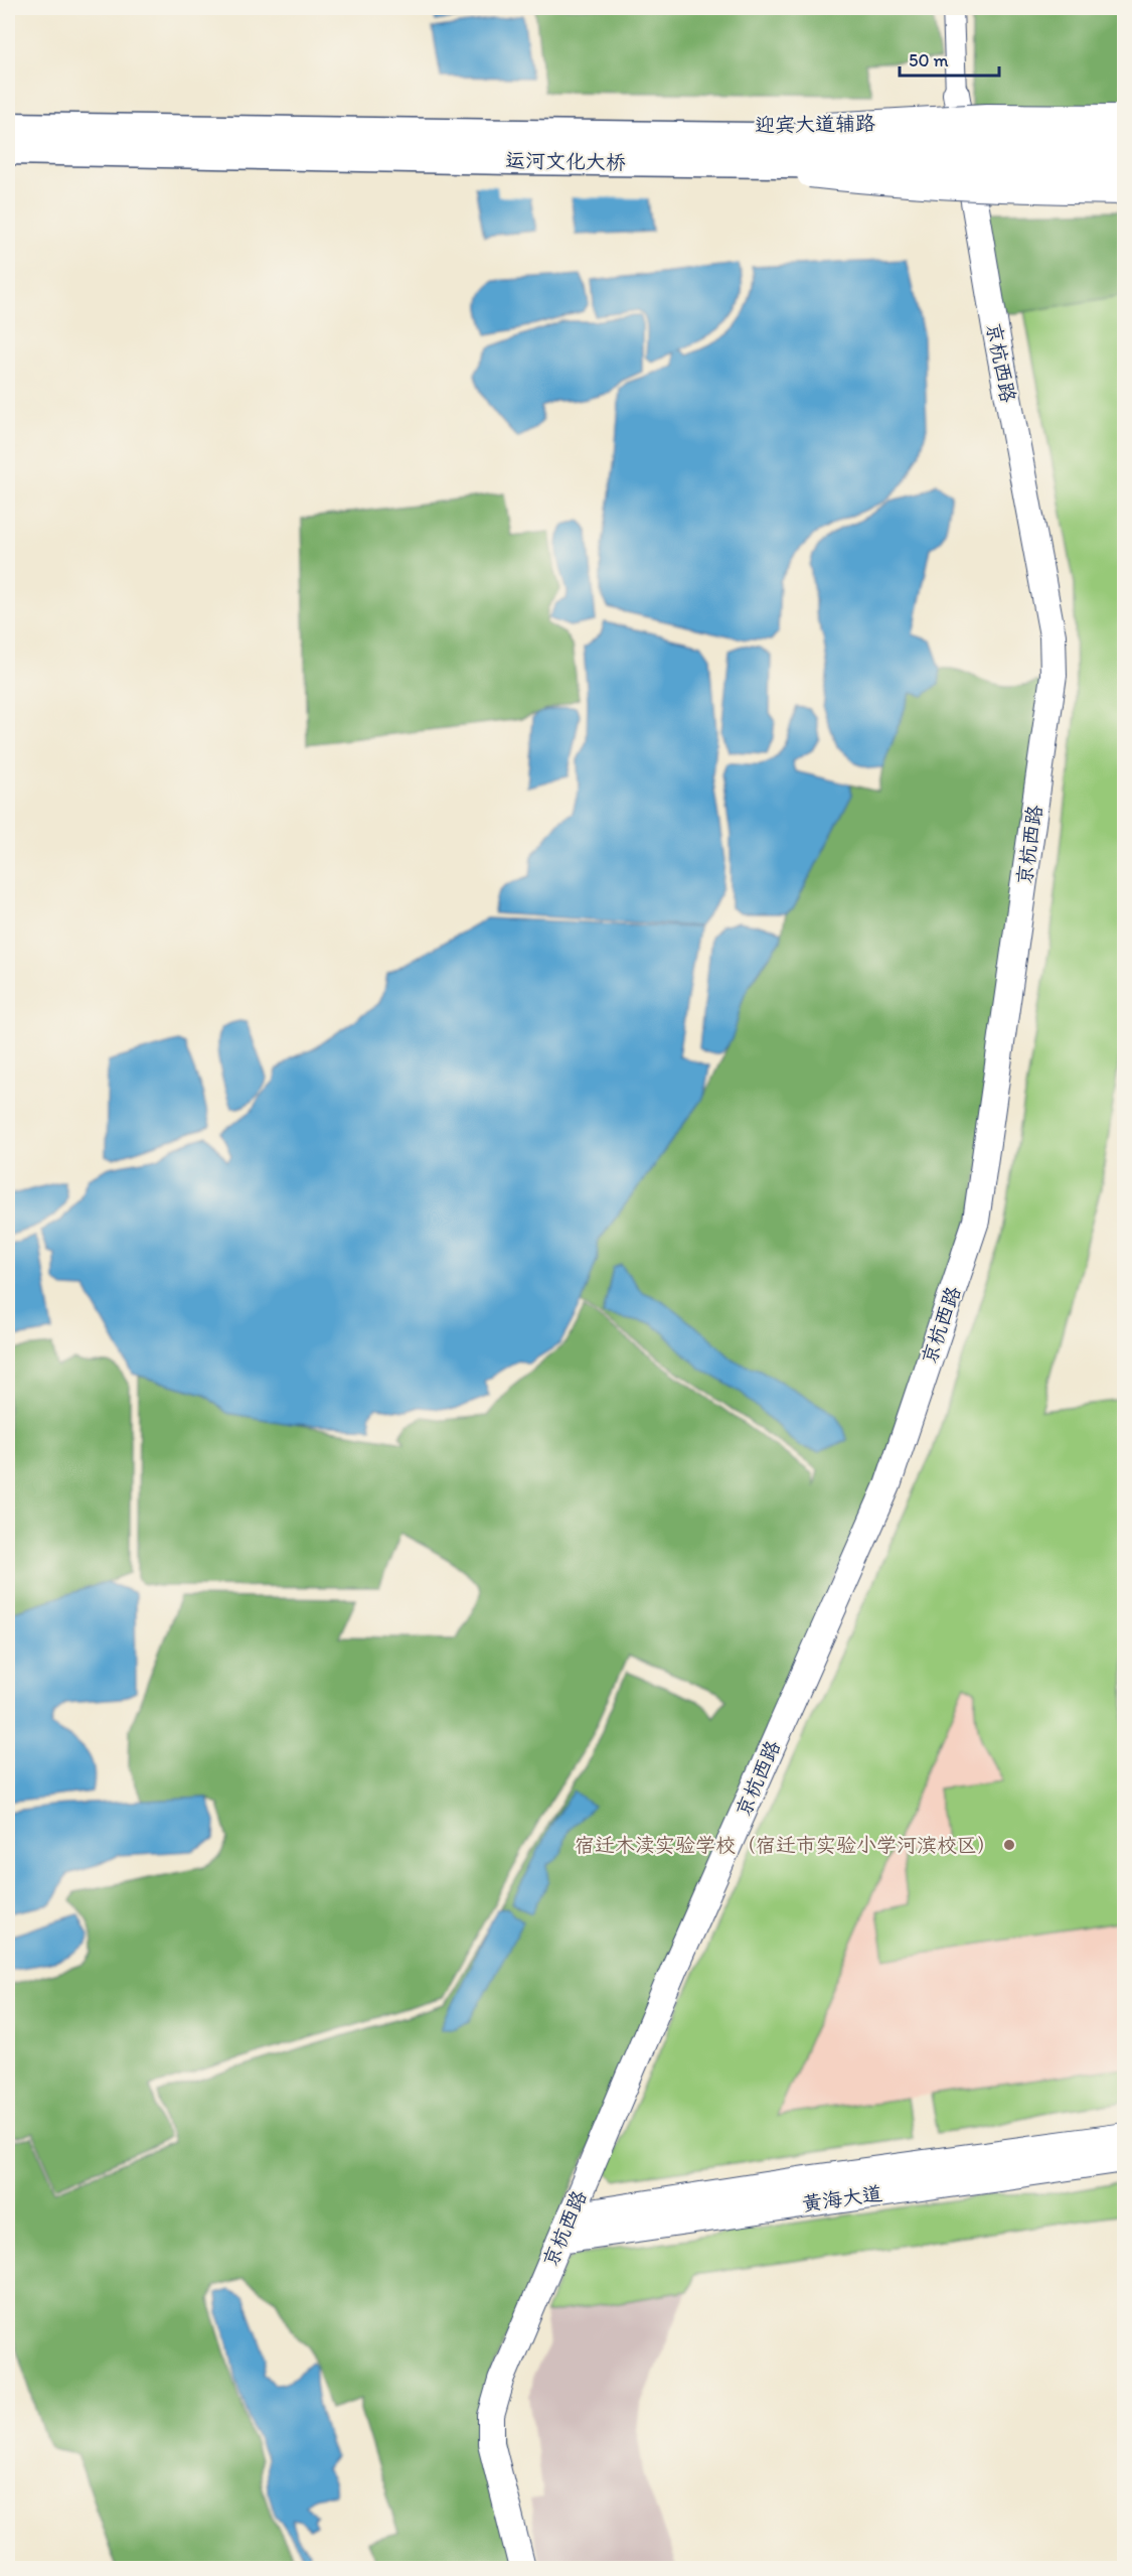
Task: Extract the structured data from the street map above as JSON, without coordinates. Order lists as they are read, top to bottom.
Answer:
{
  "streets": {
    "highway": ["运河文化大桥"],
    "main road": ["迎宾大道辅路", "京杭西路", "黄海大道"]
  },
  "crossings": [
    ["迎宾大道辅路", "运河文化大桥"],
    ["京杭西路", "黄海大道"]
  ],
  "places": ["宿迁木渎实验学校（宿迁市实验小学河滨校区）"],
  "scale_bar": "50 m"
}
